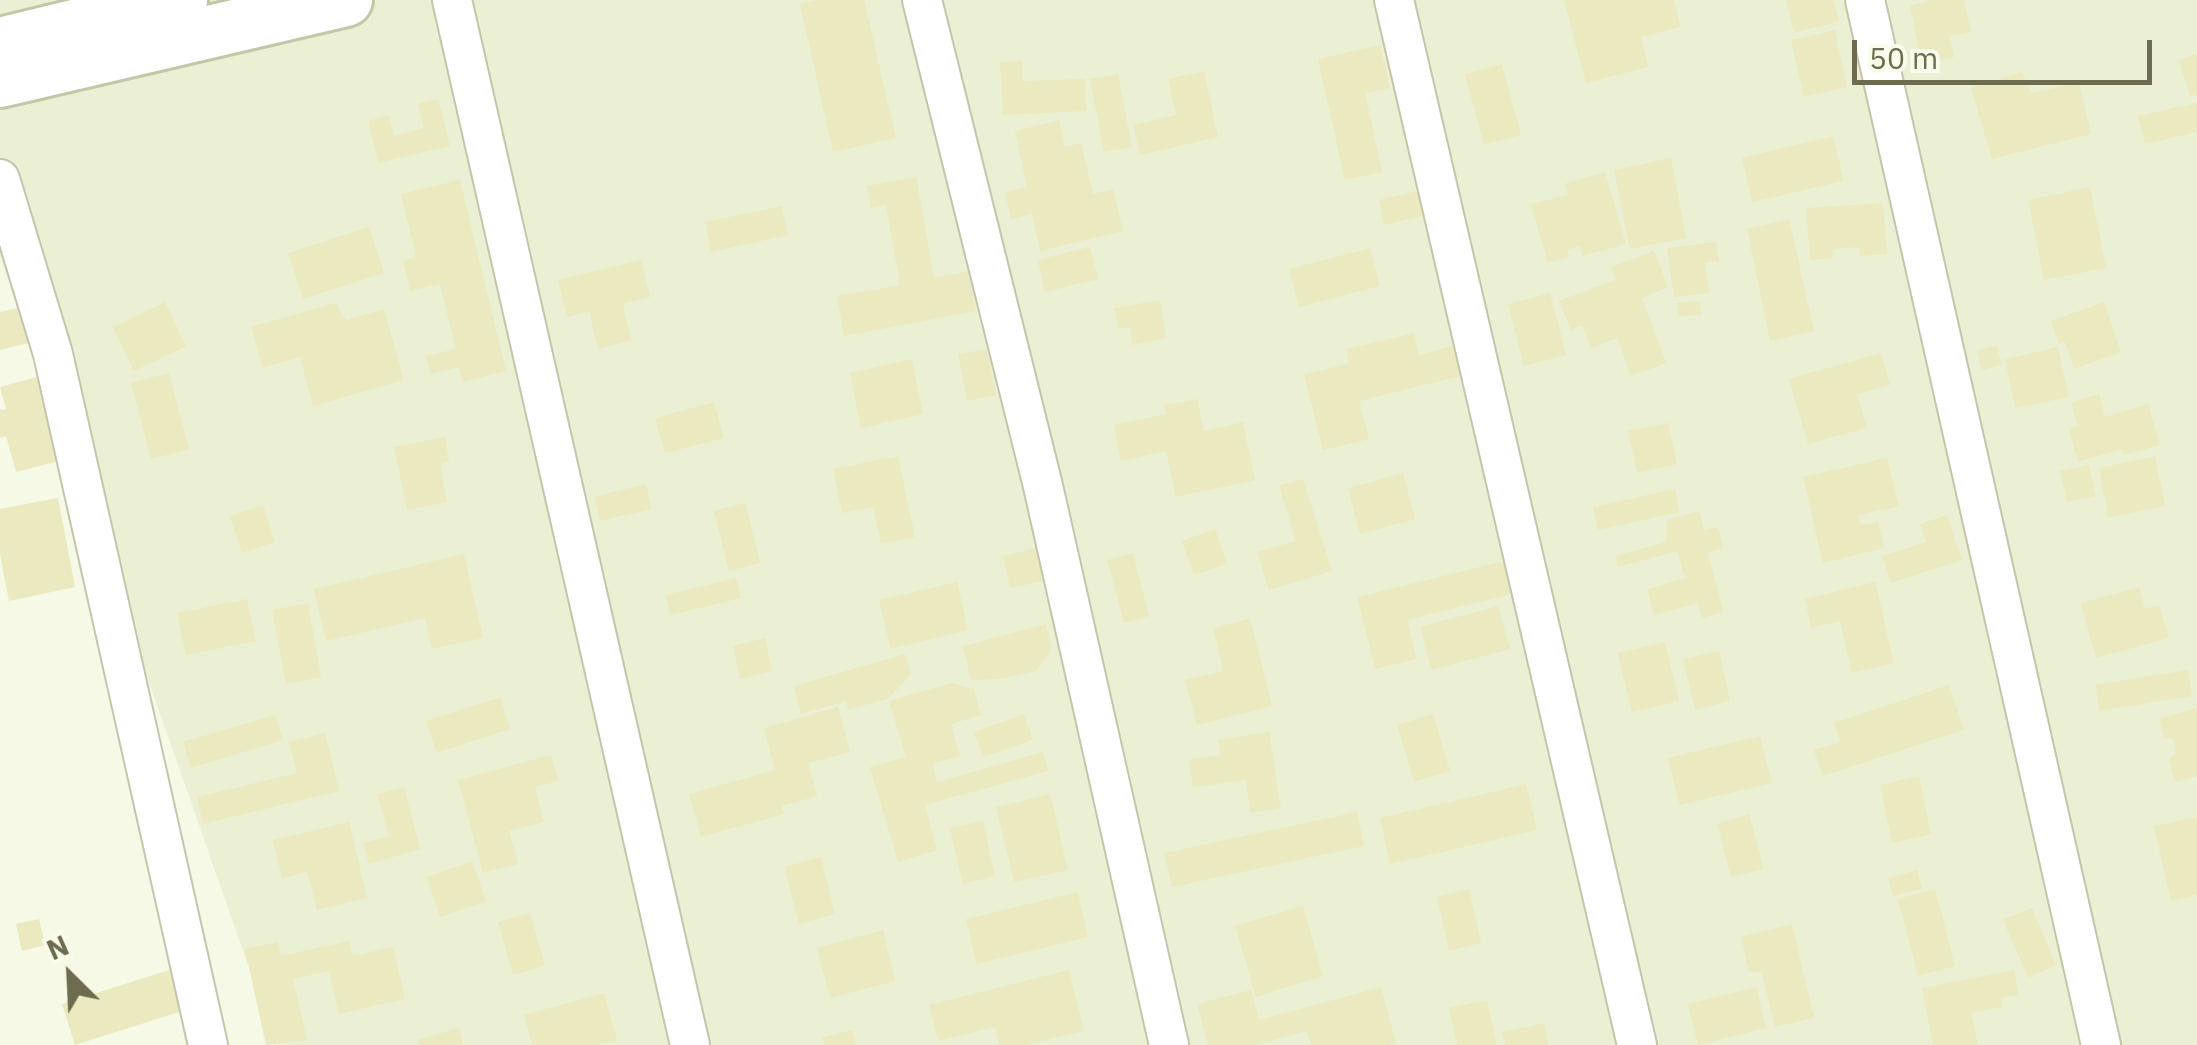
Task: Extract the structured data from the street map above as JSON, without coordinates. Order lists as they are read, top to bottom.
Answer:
{
  "scale_bar": "50 m",
  "north": "top left"
}
